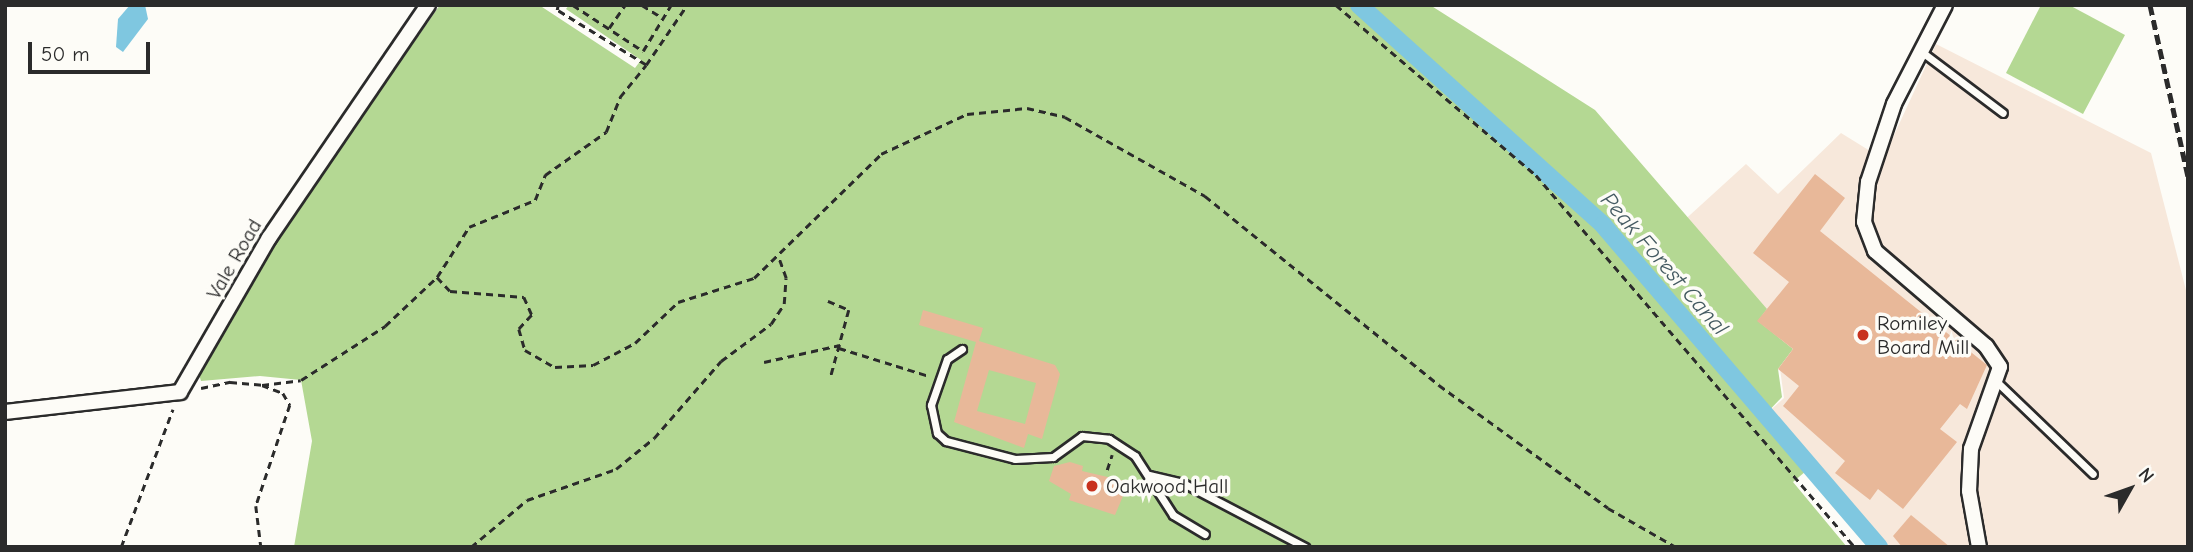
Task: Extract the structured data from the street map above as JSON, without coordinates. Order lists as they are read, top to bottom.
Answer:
{
  "streets": {
    "street": ["Vale Road"]
  },
  "water": ["Peak Forest Canal"],
  "places": ["Romiley Board Mill", "Oakwood Hall"],
  "scale_bar": "50 m",
  "north": "top right"
}
